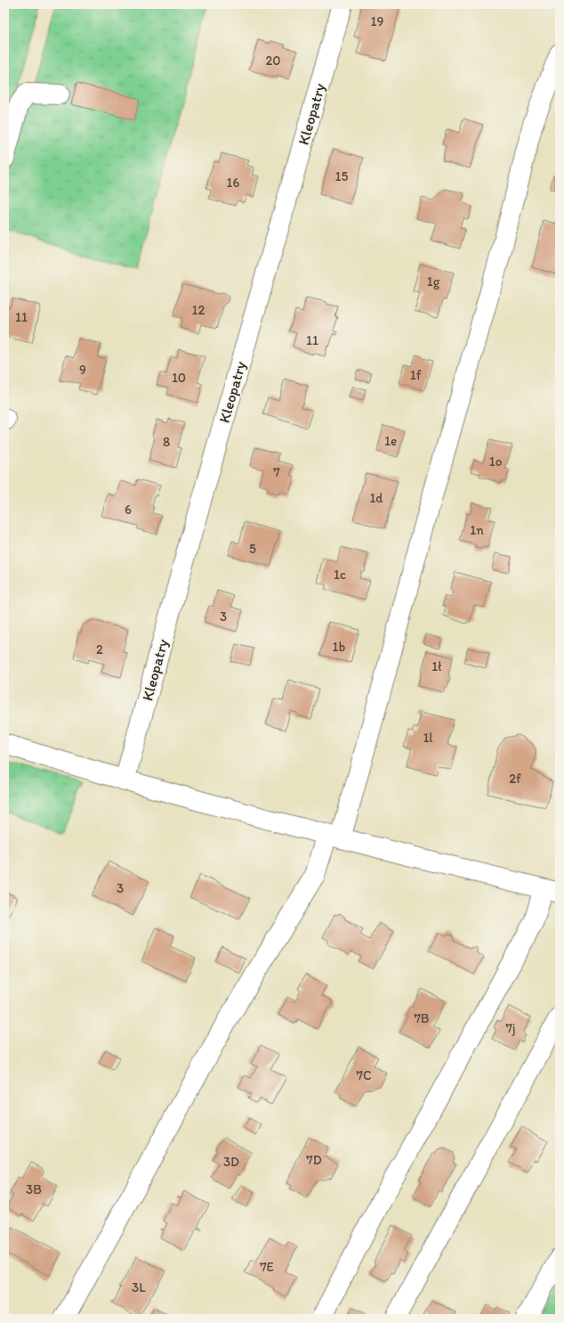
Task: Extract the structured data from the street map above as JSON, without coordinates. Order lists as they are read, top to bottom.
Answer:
{
  "streets": {
    "street": ["Kleopatry"]
  },
  "house_numbers": [
    "19",
    "20",
    "15",
    "16",
    "1g",
    "12",
    "11",
    "11",
    "9",
    "1f",
    "10",
    "1e",
    "8",
    "1o",
    "7",
    "1d",
    "6",
    "1n",
    "5",
    "1c",
    "3",
    "1b",
    "2",
    "1ł",
    "1l",
    "2f",
    "3",
    "7B",
    "7j",
    "7C",
    "7D",
    "3D",
    "3B",
    "7E",
    "3L"
  ]
}
